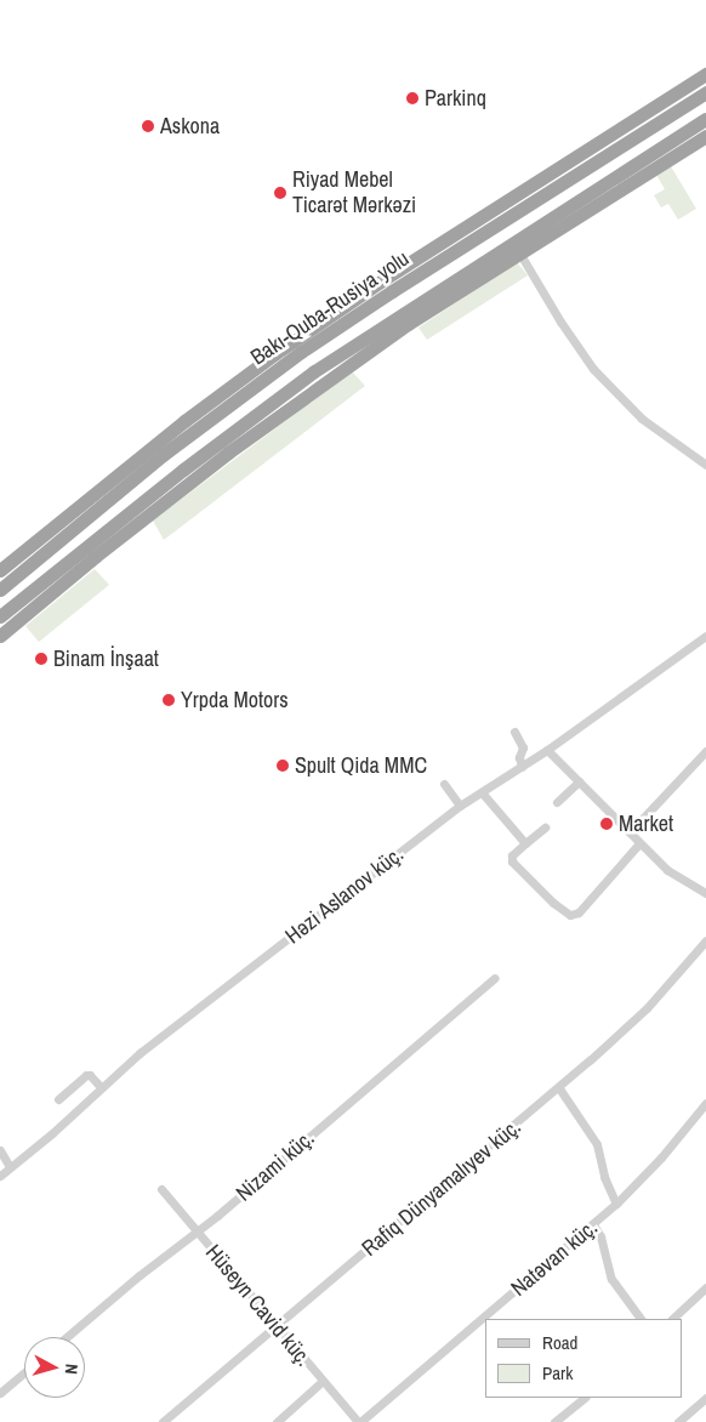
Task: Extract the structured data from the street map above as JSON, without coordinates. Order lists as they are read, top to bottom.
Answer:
{
  "streets": {
    "highway": ["Bakı-Quba-Rusiya yolu"],
    "street": [
      "Həzi Aslanov küç.",
      "Nizami küç.",
      "Rafiq Dünyamalıyev küç.",
      "Natəvan küç.",
      "Hüseyn Cavid küç."
    ]
  },
  "crossings": [
    ["Nizami küç.", "Hüseyn Cavid küç."],
    ["Rafiq Dünyamalıyev küç.", "Hüseyn Cavid küç."],
    ["Natəvan küç.", "Hüseyn Cavid küç."]
  ],
  "places": [
    "Parkinq",
    "Askona",
    "Riyad Mebel Ticarət Mərkəzi",
    "Binam İnşaat",
    "Yrpda Motors",
    "Spult Qida MMC",
    "Market"
  ],
  "legend": ["Road", "Park"],
  "north": "right"
}
